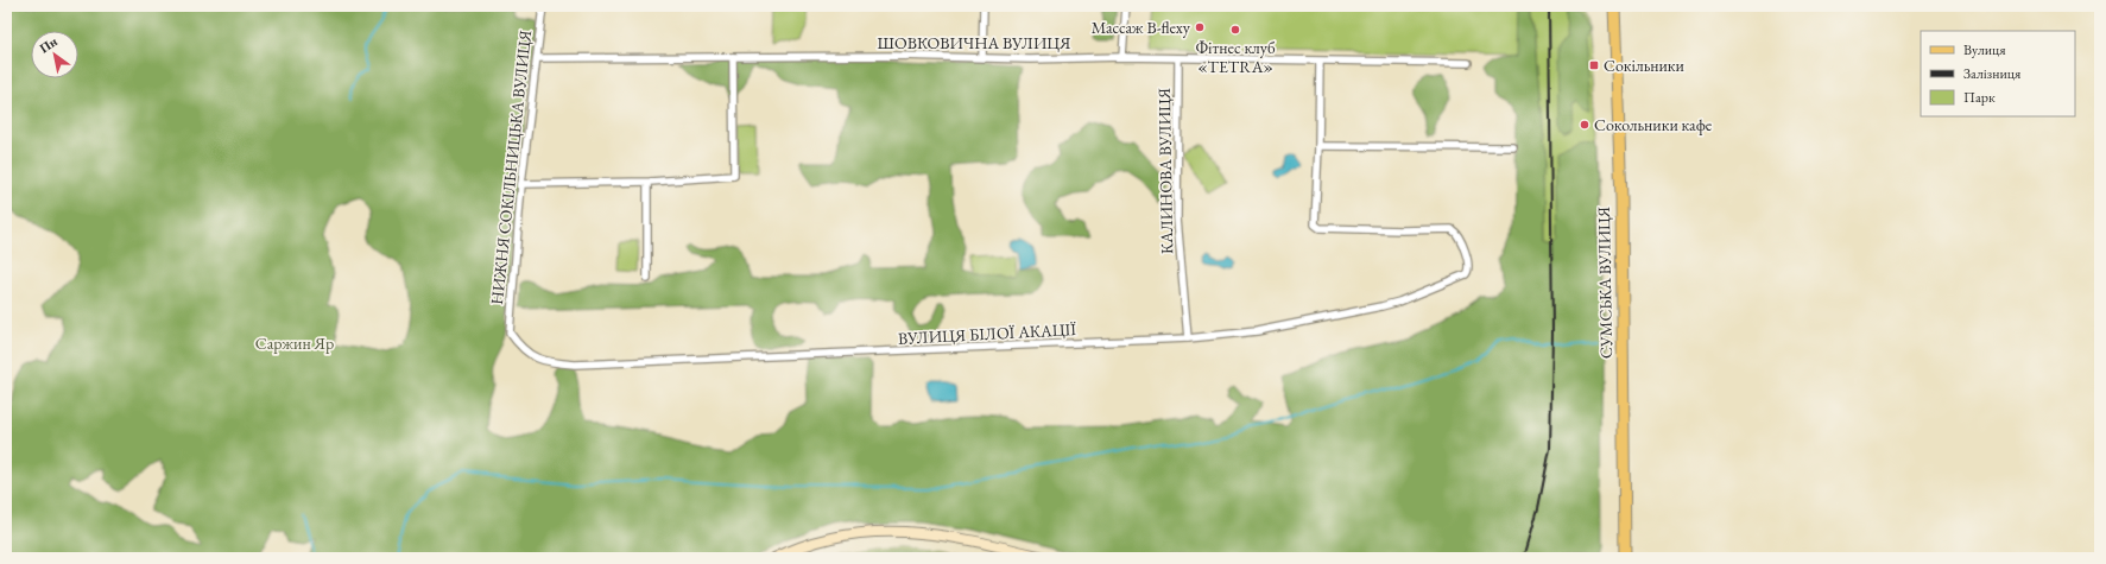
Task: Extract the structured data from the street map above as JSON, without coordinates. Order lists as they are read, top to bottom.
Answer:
{
  "streets": {
    "main road": ["СУМСЬКА ВУЛИЦЯ"],
    "street": [
      "ШОВКОВИЧНА ВУЛИЦЯ",
      "НИЖНЯ СОКІЛЬНИЦЬКА ВУЛИЦЯ",
      "КАЛИНОВА ВУЛИЦЯ",
      "ВУЛИЦЯ БІЛОЇ АКАЦІЇ"
    ]
  },
  "crossings": [
    ["ШОВКОВИЧНА ВУЛИЦЯ", "НИЖНЯ СОКІЛЬНИЦЬКА ВУЛИЦЯ"],
    ["ШОВКОВИЧНА ВУЛИЦЯ", "КАЛИНОВА ВУЛИЦЯ"],
    ["НИЖНЯ СОКІЛЬНИЦЬКА ВУЛИЦЯ", "ВУЛИЦЯ БІЛОЇ АКАЦІЇ"],
    ["КАЛИНОВА ВУЛИЦЯ", "ВУЛИЦЯ БІЛОЇ АКАЦІЇ"]
  ],
  "parks": ["Саржин Яр"],
  "places": {
    "other": ["Массаж B-flexy", "Фітнес клуб «TETRA»", "Сокольники кафе"],
    "transit": ["Сокільники"]
  },
  "legend": ["Вулиця", "Залізниця", "Парк"],
  "north": "top left"
}
